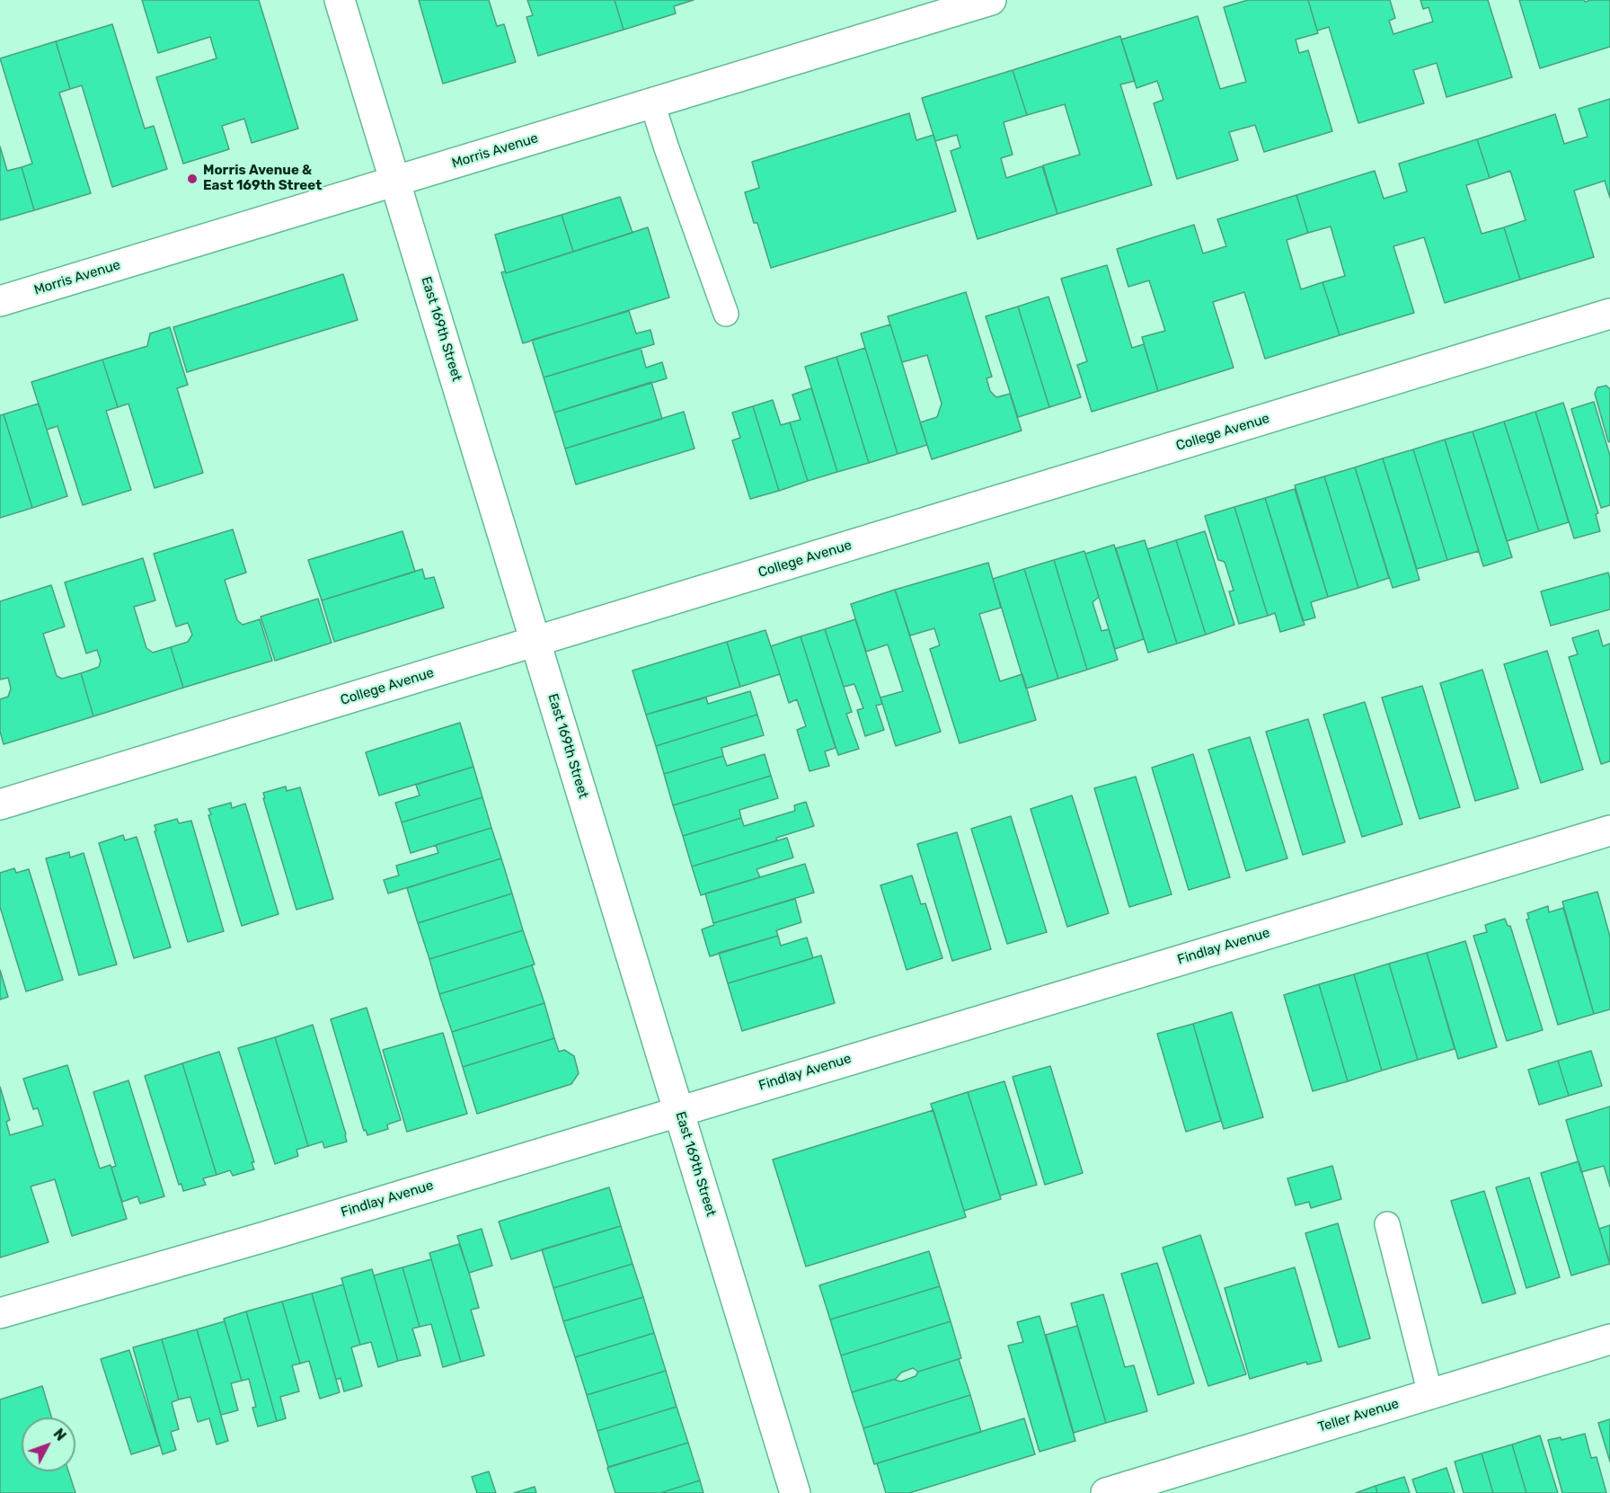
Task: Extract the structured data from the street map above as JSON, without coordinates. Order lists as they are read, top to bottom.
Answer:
{
  "streets": {
    "street": [
      "Morris Avenue",
      "East 169th Street",
      "College Avenue",
      "Findlay Avenue",
      "Teller Avenue"
    ]
  },
  "crossings": [
    ["Morris Avenue", "East 169th Street"],
    ["East 169th Street", "College Avenue"],
    ["East 169th Street", "Findlay Avenue"]
  ],
  "places": ["Morris Avenue & East 169th Street"],
  "north": "top right"
}
